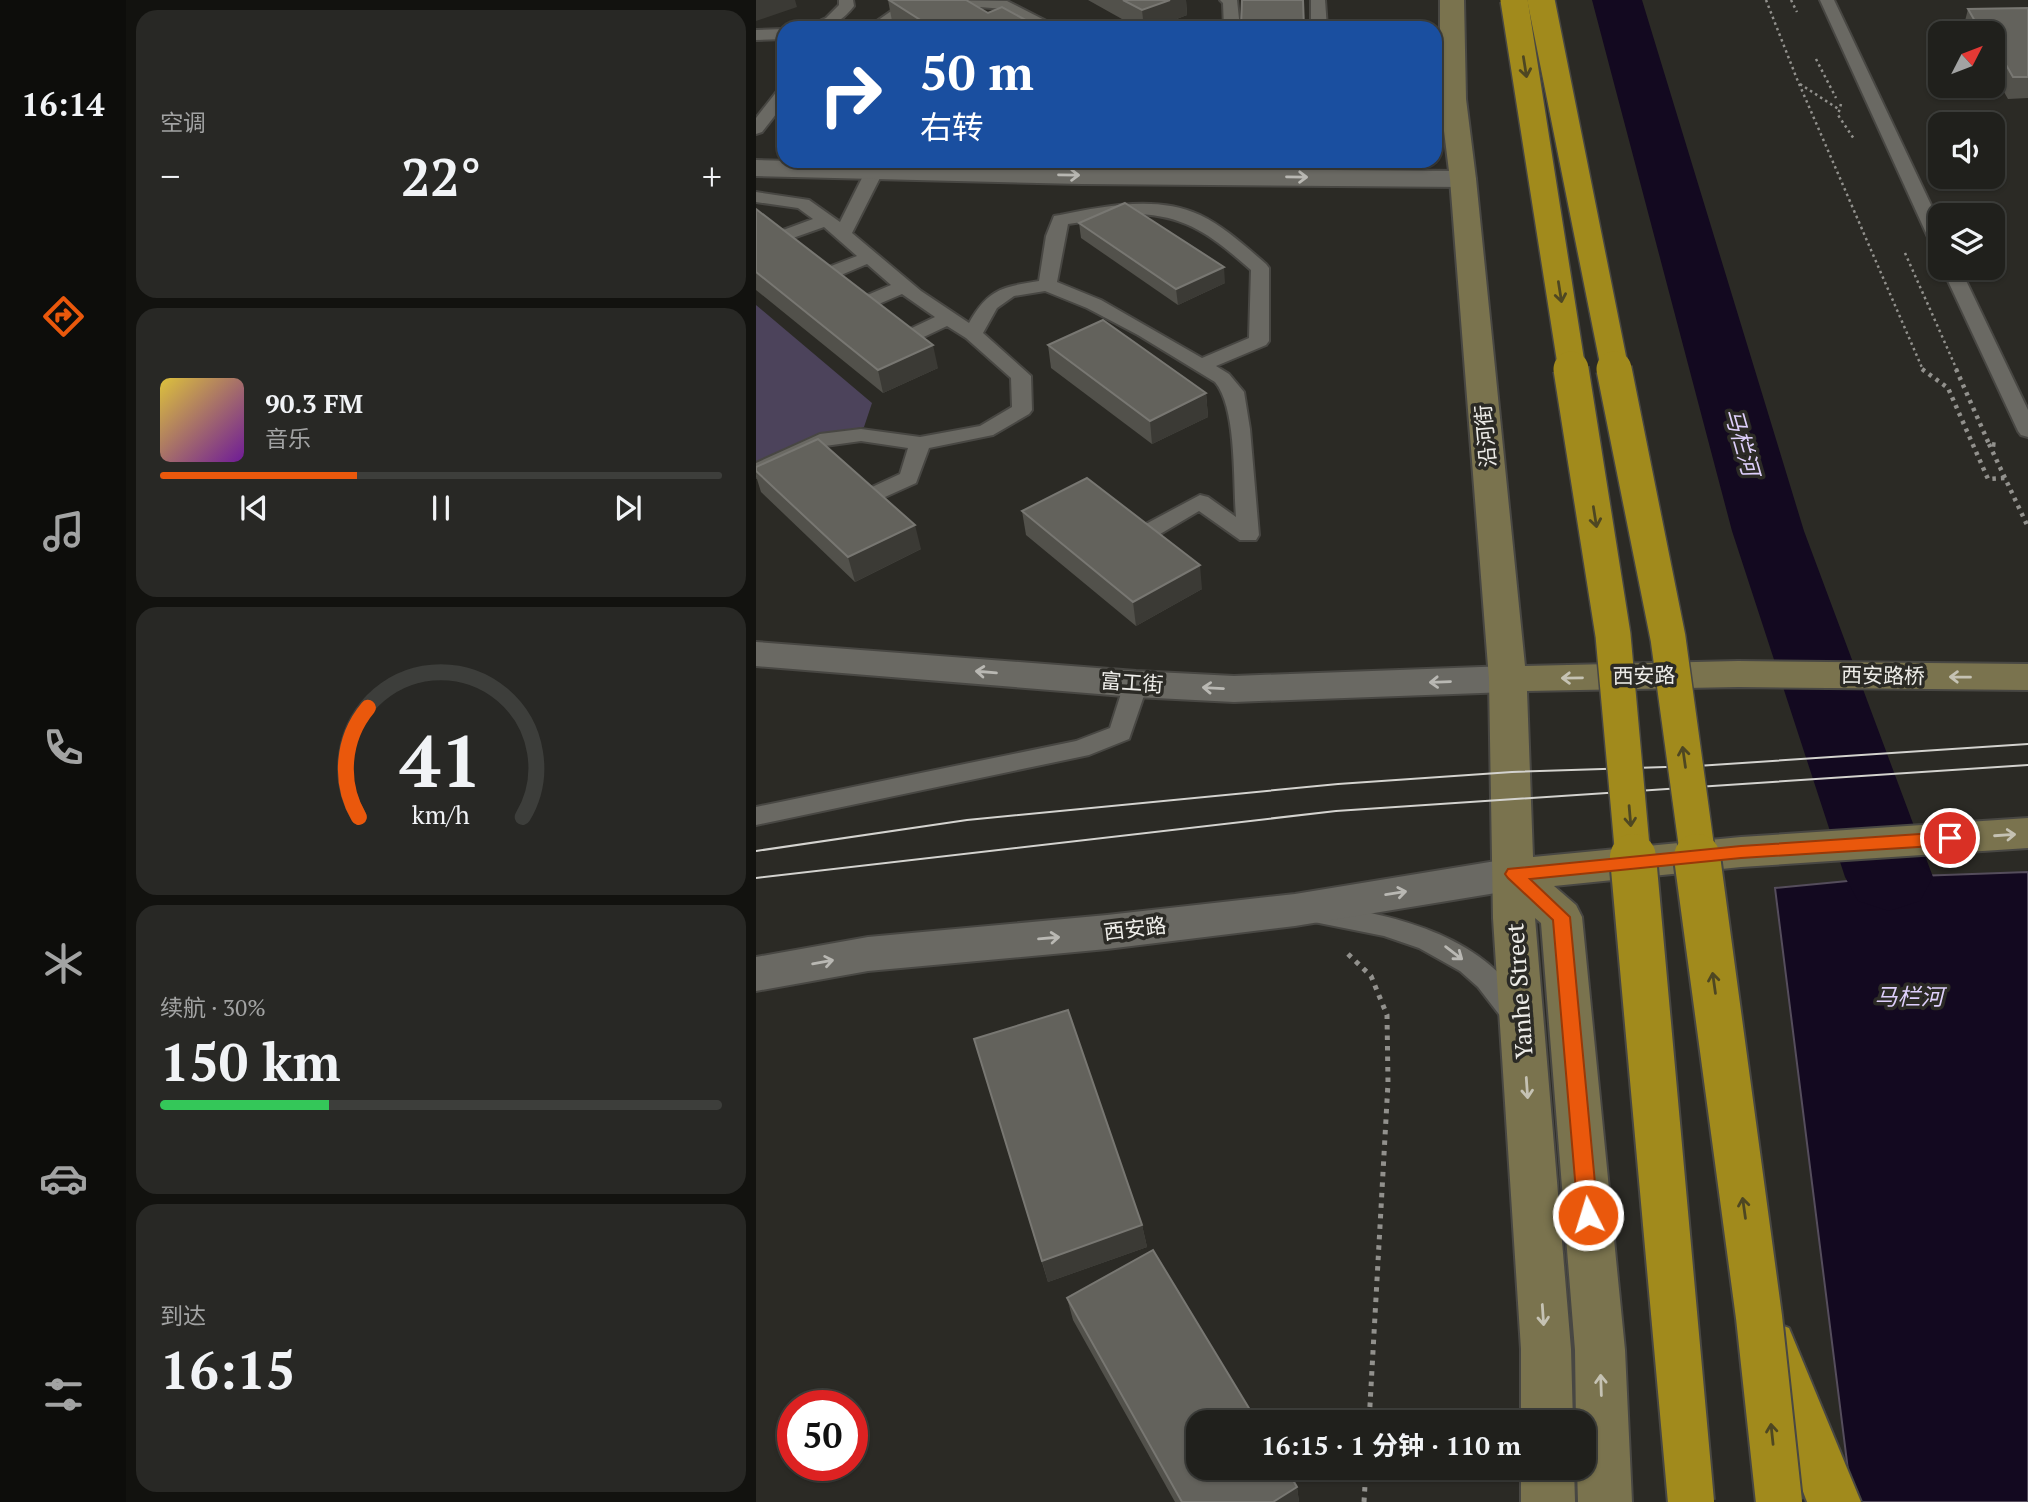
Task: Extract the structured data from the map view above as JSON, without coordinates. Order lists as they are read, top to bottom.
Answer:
{
  "streets": {
    "main road": [
      "沿河街",
      "西安路",
      "西安路桥",
      "Yanhe Street"
    ],
    "street": ["富工街"]
  },
  "crossings": [
    ["沿河街", "西安路"],
    ["沿河街", "富工街"],
    ["沿河街", "Yanhe Street"],
    ["西安路", "西安路桥"],
    ["西安路", "富工街"],
    ["西安路", "Yanhe Street"]
  ],
  "one_way": ["富工街"],
  "water": ["马栏河"],
  "north": "top right",
  "page": {
    "tabs": "16:14",
    "tile": [
      "空调",
      ["续航 · 30%", "150 km"],
      ["到达", "16:15"]
    ],
    "turn": ["50 m", "右转"],
    "heat": ["−", "22°", "+"],
    "song": ["90.3 FM", "音乐"],
    "limit": "50",
    "trip": "16:15 · 1 分钟 · 110 m",
    "gauge": ["41", "km/h"]
  }
}
